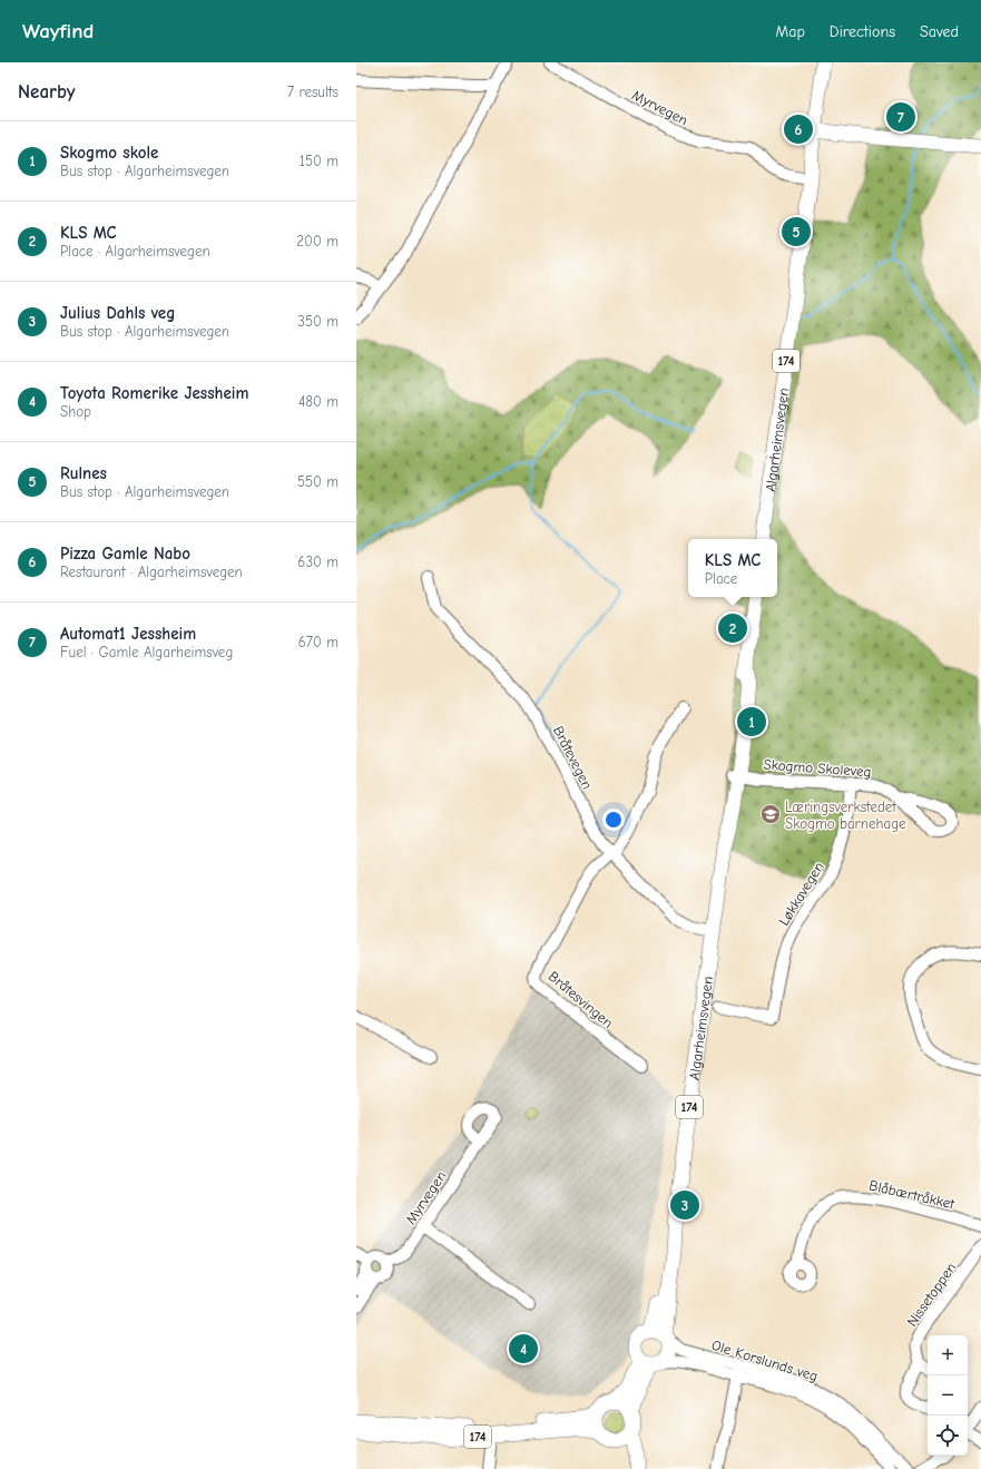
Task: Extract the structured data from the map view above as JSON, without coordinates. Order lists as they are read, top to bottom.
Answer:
{
  "streets": {
    "main road": ["174", "Algarheimsvegen"],
    "street": [
      "Myrvegen",
      "Bråtevegen",
      "Skogmo Skoleveg",
      "Løkkavegen",
      "Bråtesvingen",
      "Blåbærtråkket",
      "Nissetoppen",
      "Ole Korslunds veg"
    ]
  },
  "crossings": [
    ["Myrvegen", "Algarheimsvegen"],
    ["174", "Algarheimsvegen"],
    ["174", "Ole Korslunds veg"],
    ["Algarheimsvegen", "Bråtevegen"],
    ["Algarheimsvegen", "Skogmo Skoleveg"],
    ["Algarheimsvegen", "Ole Korslunds veg"],
    ["Bråtevegen", "Bråtesvingen"],
    ["Skogmo Skoleveg", "Løkkavegen"]
  ],
  "places": {
    "school or university": ["Læringsverkstedet Skogmo barnehage"]
  },
  "page": {
    "header": "Wayfind",
    "nav": ["Map", "Directions", "Saved"],
    "heading": ["Nearby", "7 results"],
    "pins": [
      "7",
      "6",
      "5",
      "2",
      "1",
      "3",
      "4"
    ],
    "list": [
      {
        "mark": "1",
        "name": "Skogmo skole",
        "note": "Bus stop · Algarheimsvegen",
        "value": "150 m"
      },
      {
        "mark": "2",
        "name": "KLS MC",
        "note": "Place · Algarheimsvegen",
        "value": "200 m"
      },
      {
        "mark": "3",
        "name": "Julius Dahls veg",
        "note": "Bus stop · Algarheimsvegen",
        "value": "350 m"
      },
      {
        "mark": "4",
        "name": "Toyota Romerike Jessheim",
        "note": "Shop",
        "value": "480 m"
      },
      {
        "mark": "5",
        "name": "Rulnes",
        "note": "Bus stop · Algarheimsvegen",
        "value": "550 m"
      },
      {
        "mark": "6",
        "name": "Pizza Gamle Nabo",
        "note": "Restaurant · Algarheimsvegen",
        "value": "630 m"
      },
      {
        "mark": "7",
        "name": "Automat1 Jessheim",
        "note": "Fuel · Gamle Algarheimsveg",
        "value": "670 m"
      }
    ],
    "popup": ["KLS MC", "Place"],
    "map_buttons": ["+", "−"]
  }
}
